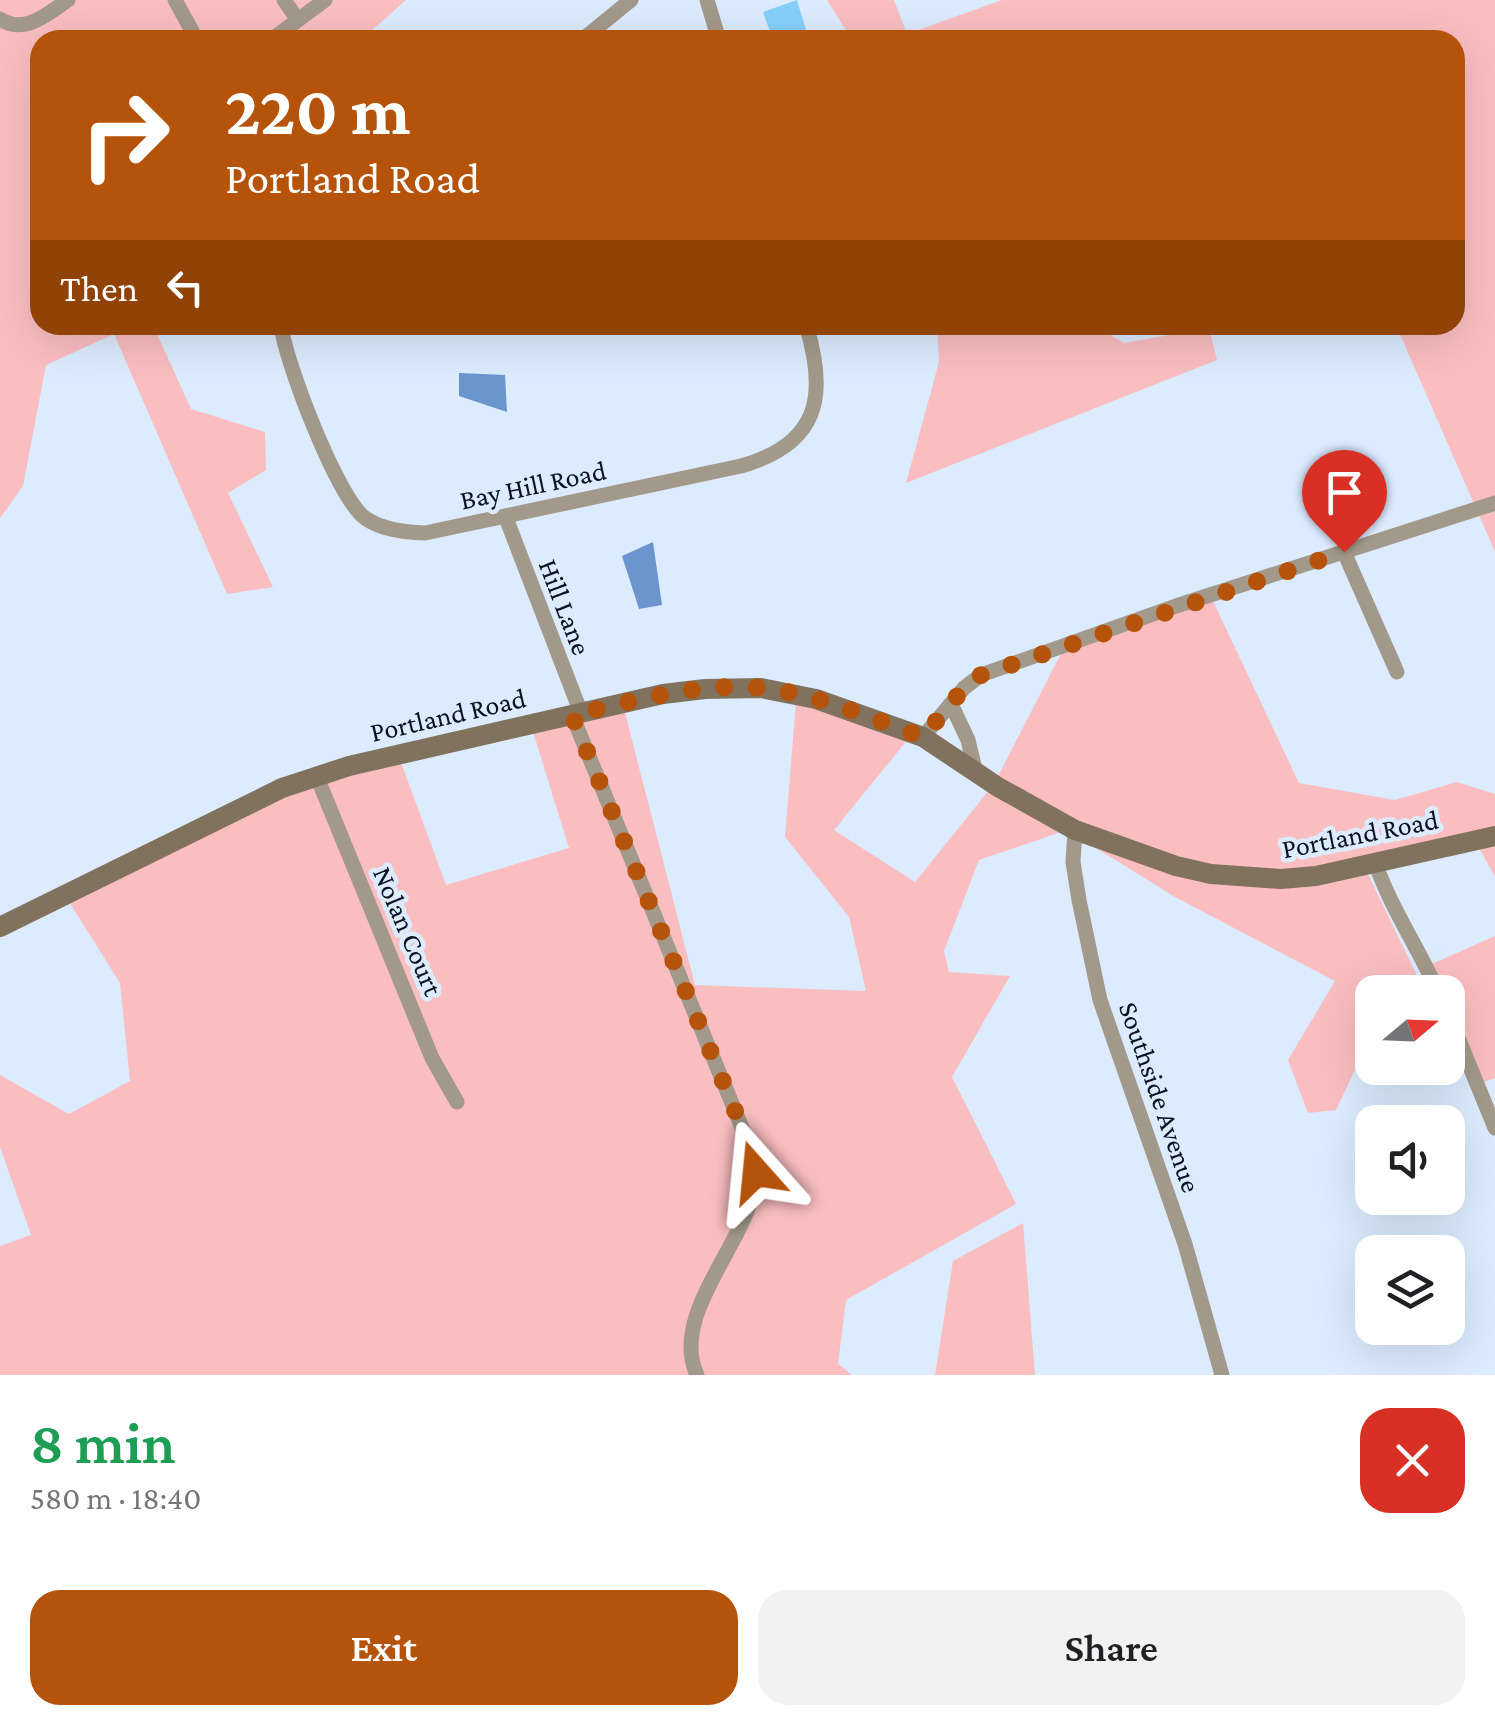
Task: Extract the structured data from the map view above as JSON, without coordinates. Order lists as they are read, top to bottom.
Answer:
{
  "streets": {
    "street": [
      "Bay Hill Road",
      "Hill Lane",
      "Portland Road",
      "Nolan Court",
      "Southside Avenue"
    ]
  },
  "crossings": [
    ["Bay Hill Road", "Hill Lane"],
    ["Hill Lane", "Portland Road"],
    ["Portland Road", "Nolan Court"],
    ["Portland Road", "Southside Avenue"]
  ],
  "north": "right",
  "page": {
    "turn": ["220 m", "Portland Road"],
    "then": "Then",
    "heading": ["8 min", "580 m · 18:40"],
    "buttons": ["Exit", "Share"]
  }
}
